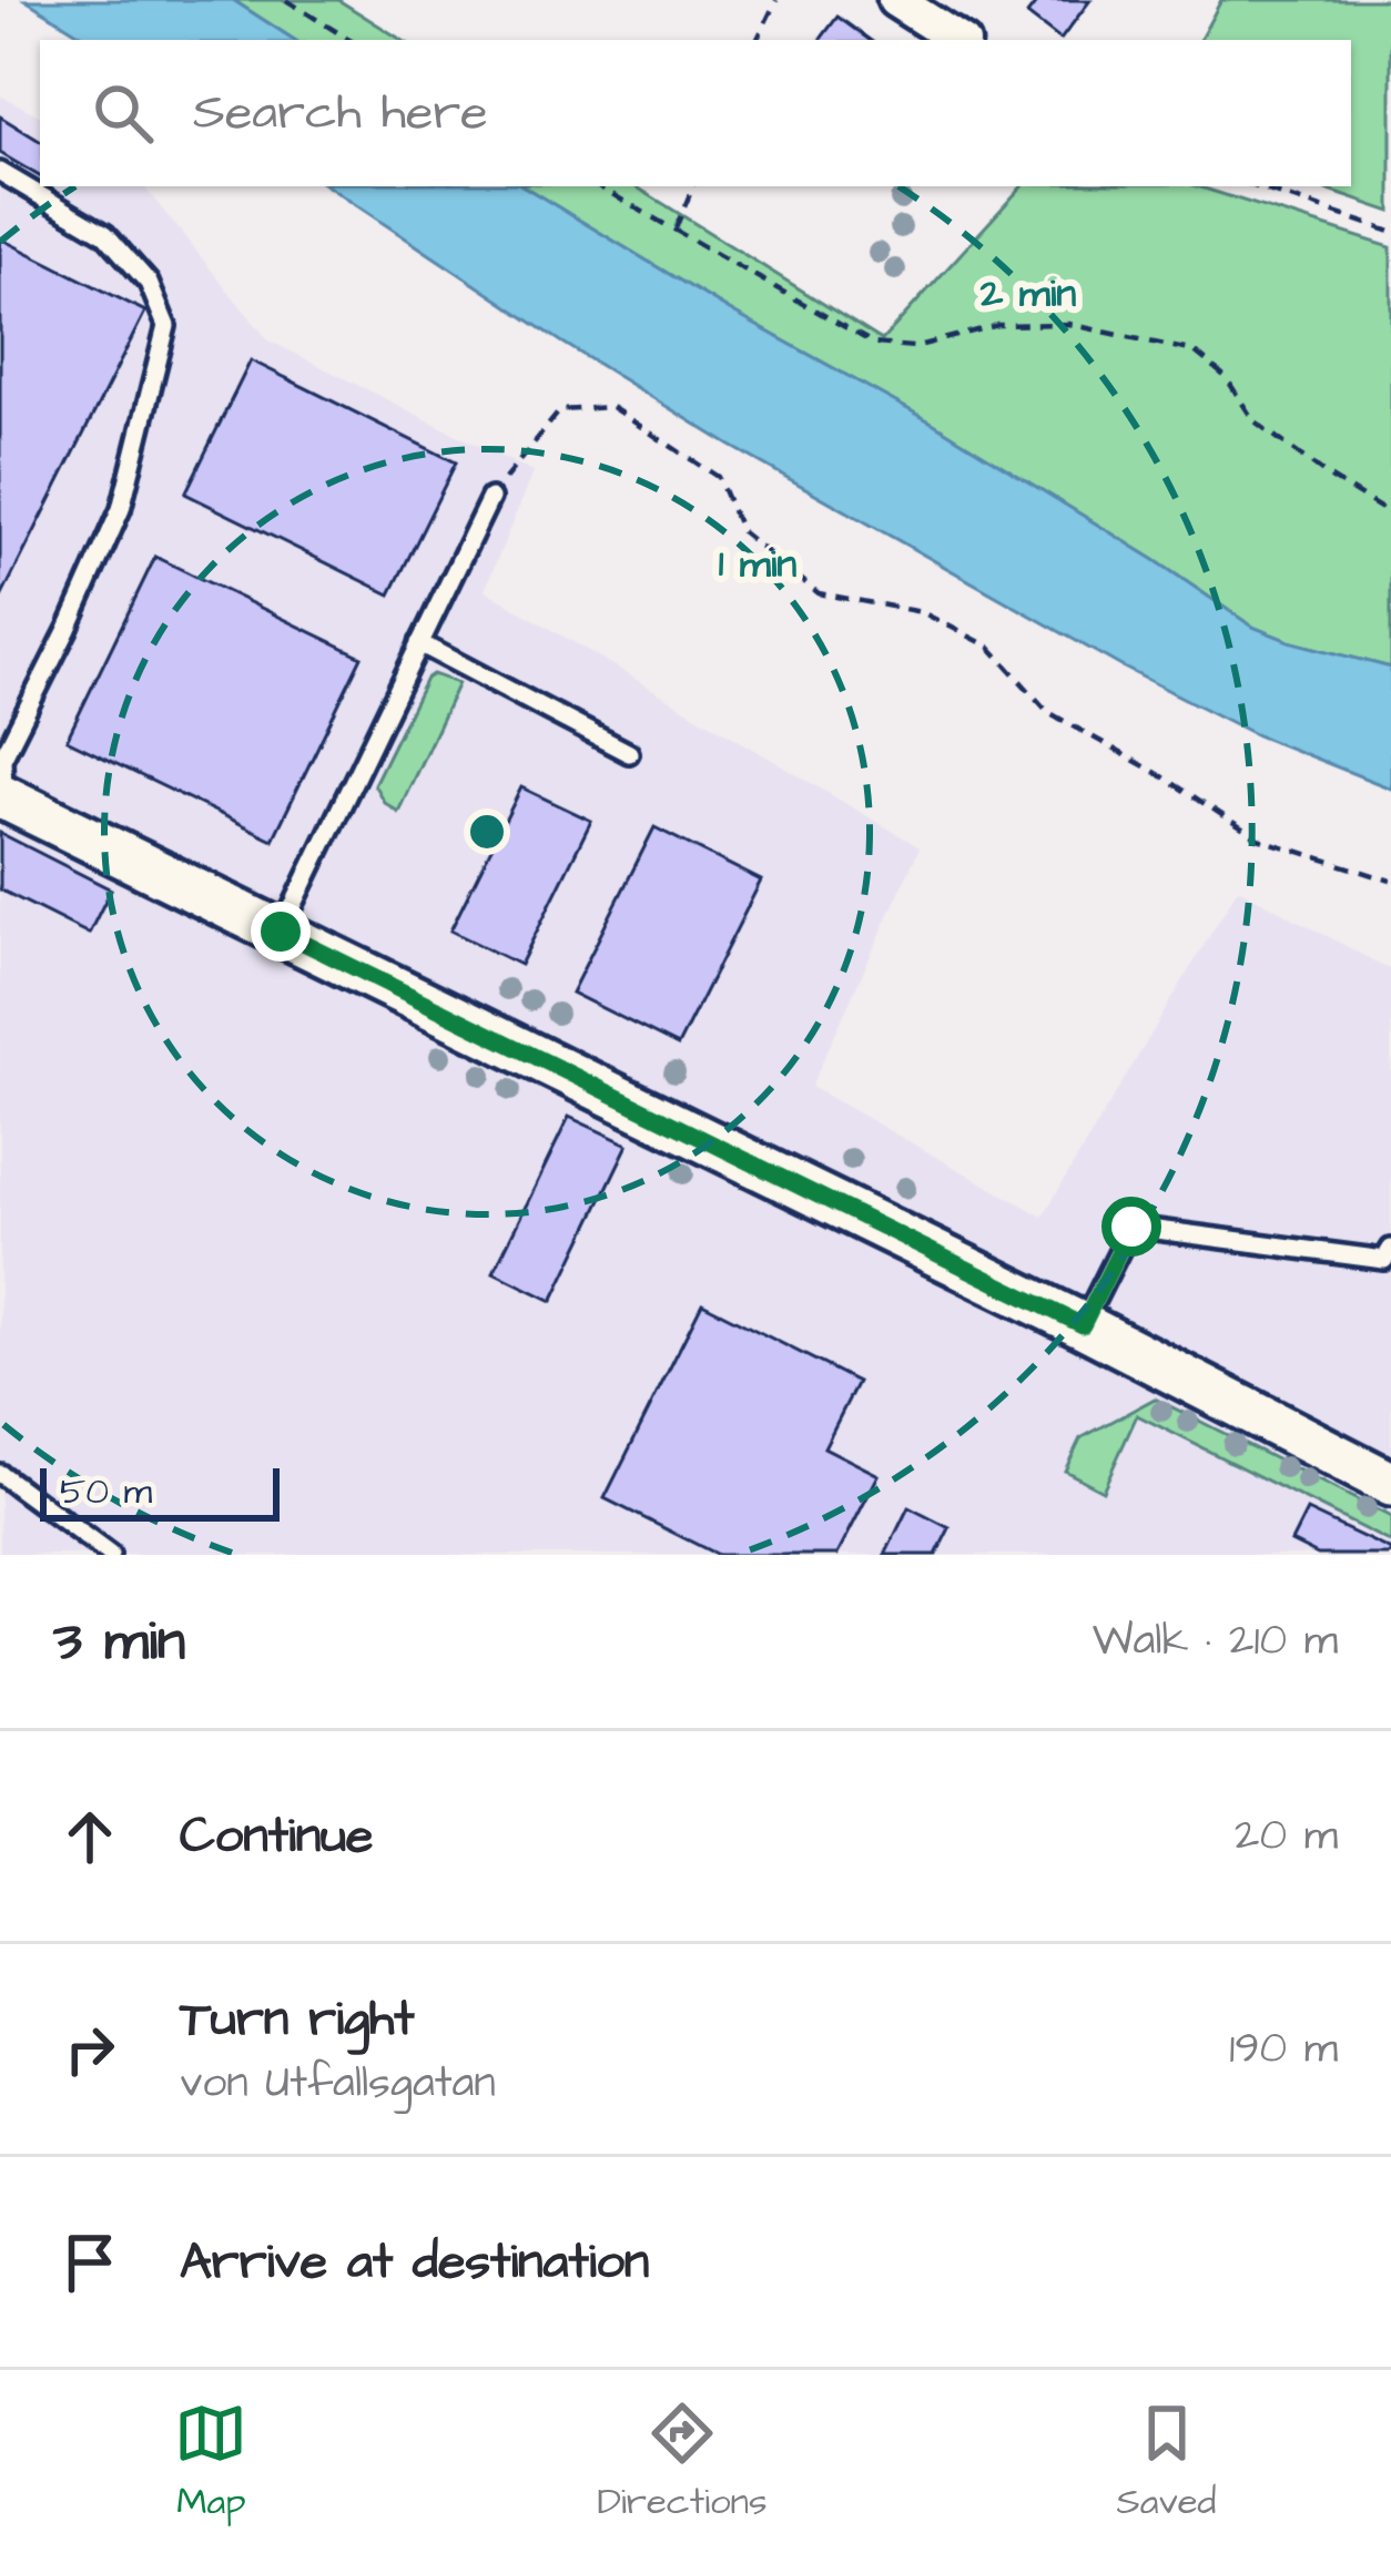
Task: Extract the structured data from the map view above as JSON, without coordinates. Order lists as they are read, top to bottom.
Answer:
{
  "scale_bar": "50 m",
  "page": {
    "search": "Search here",
    "scale": "50 m",
    "heading": ["3 min", "Walk · 210 m"],
    "list": [
      ["Continue", "20 m"],
      ["Turn right", "von Utfallsgatan", "190 m"],
      "Arrive at destination"
    ],
    "nav": ["Map", "Directions", "Saved"]
  },
  "rings": ["2 min", "1 min"]
}
